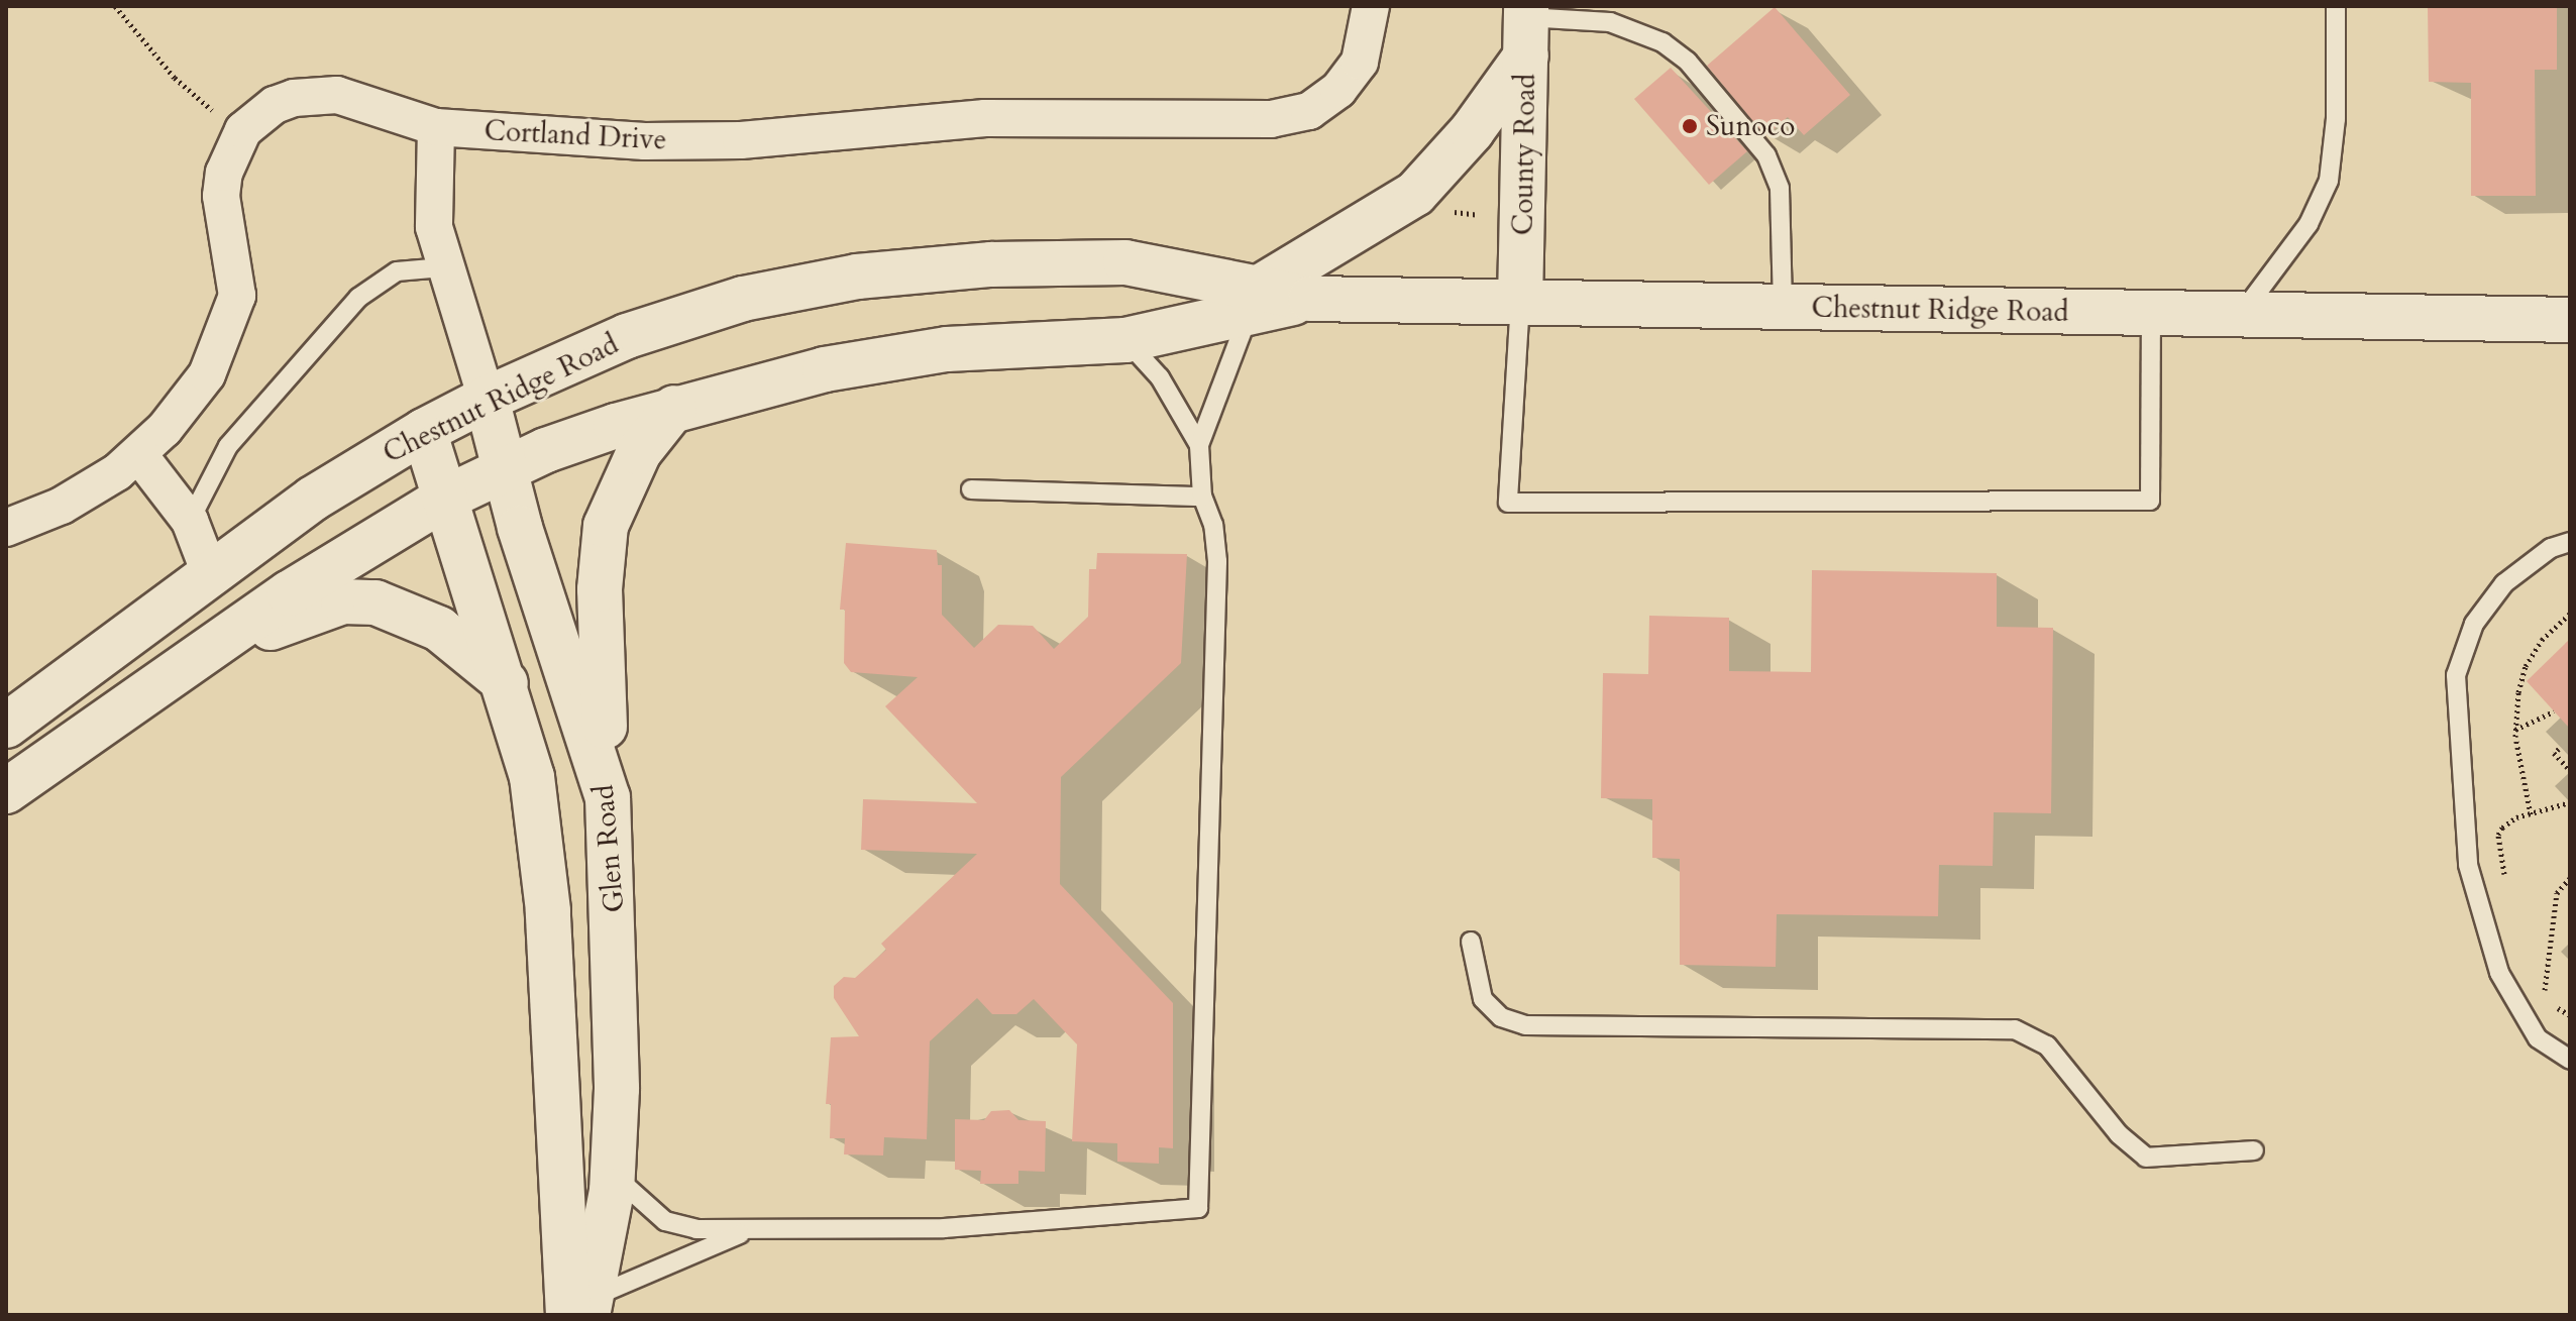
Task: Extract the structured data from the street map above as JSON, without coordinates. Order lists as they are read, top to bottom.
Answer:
{
  "streets": {
    "main road": ["County Road", "Chestnut Ridge Road", "Glen Road"],
    "street": ["Cortland Drive"]
  },
  "crossings": [
    ["County Road", "Chestnut Ridge Road"],
    ["Chestnut Ridge Road", "Glen Road"]
  ],
  "places": ["Sunoco"]
}
